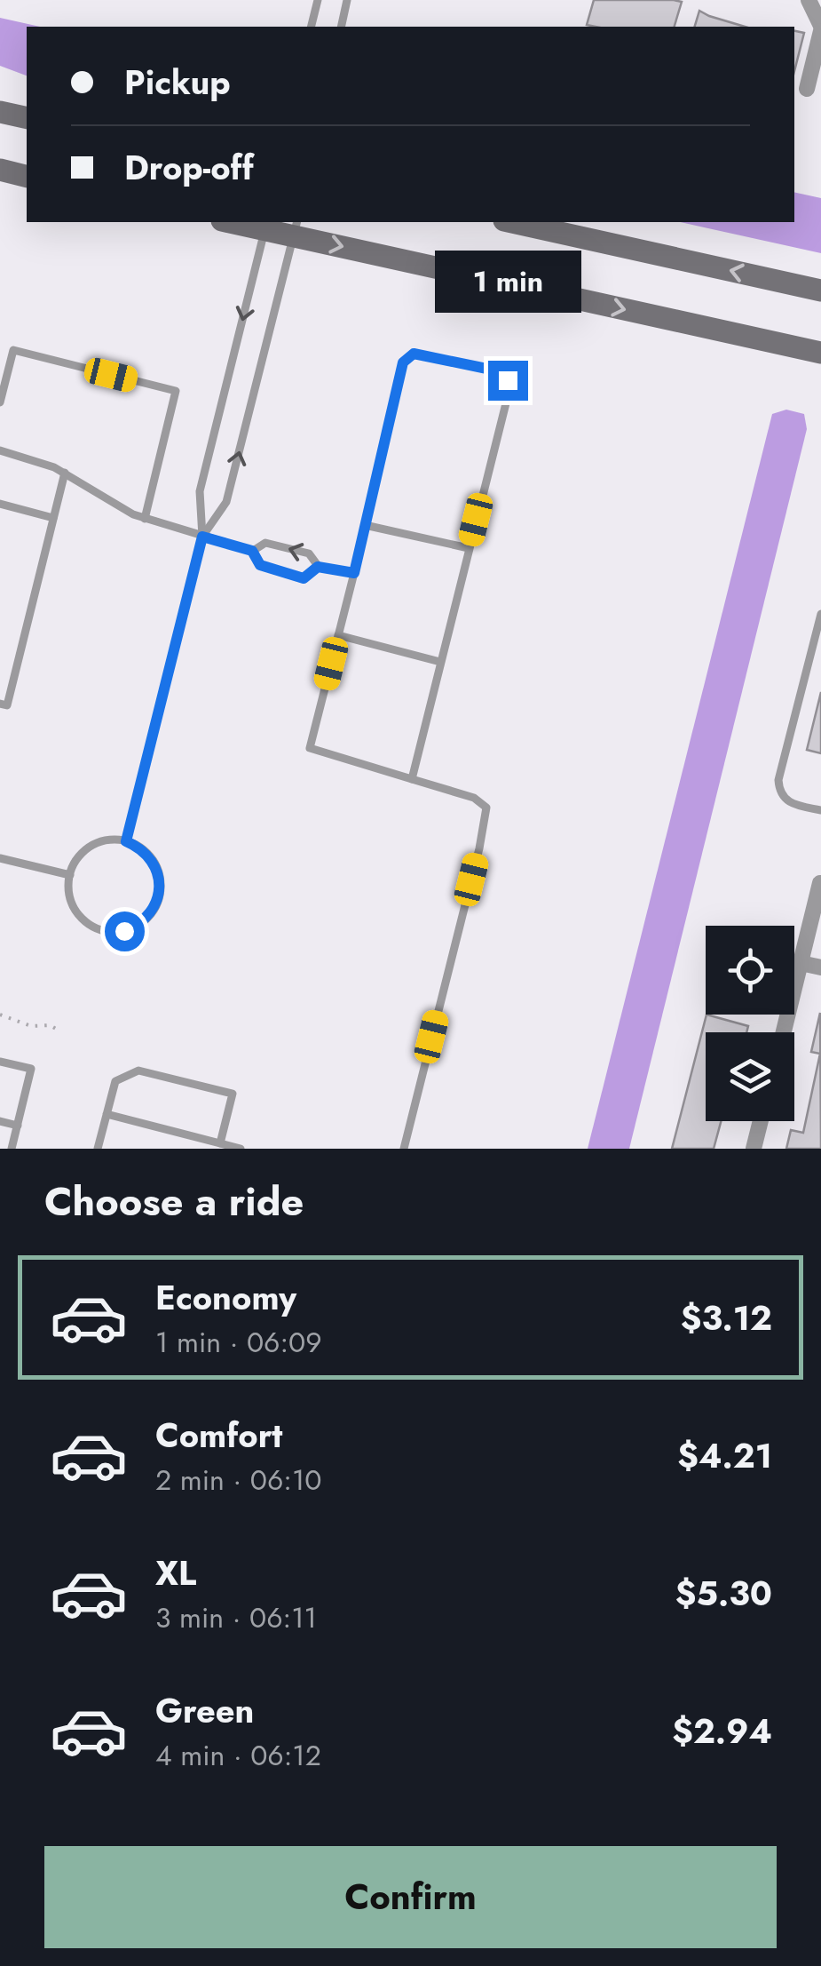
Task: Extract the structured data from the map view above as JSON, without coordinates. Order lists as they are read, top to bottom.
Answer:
{
  "page": {
    "banner": ["Pickup", "Drop-off"],
    "bubble": "1 min",
    "heading": "Choose a ride",
    "list": [
      {
        "name": "Economy",
        "note": "1 min · 06:09",
        "value": "$3.12"
      },
      {
        "name": "Comfort",
        "note": "2 min · 06:10",
        "value": "$4.21"
      },
      {
        "name": "XL",
        "note": "3 min · 06:11",
        "value": "$5.30"
      },
      {
        "name": "Green",
        "note": "4 min · 06:12",
        "value": "$2.94"
      }
    ],
    "buttons": "Confirm"
  }
}
